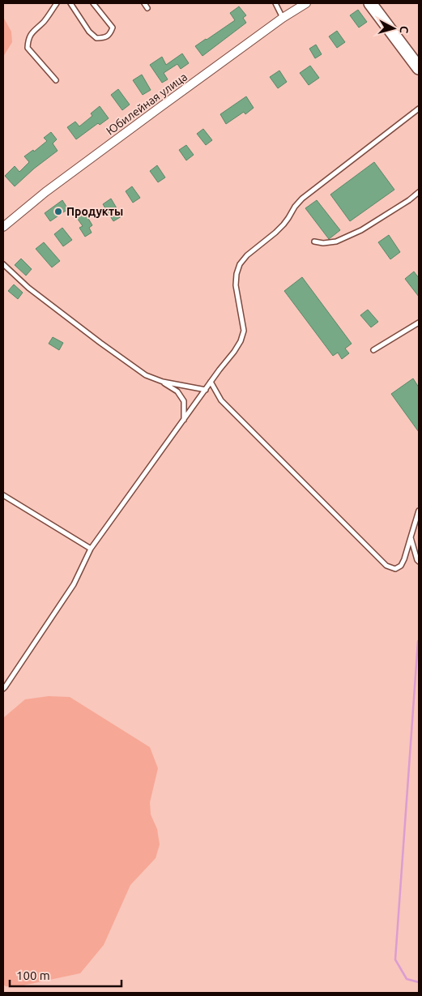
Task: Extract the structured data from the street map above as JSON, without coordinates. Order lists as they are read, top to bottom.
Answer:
{
  "streets": {
    "street": ["Юбилейная улица"]
  },
  "places": ["Продукты"],
  "scale_bar": "100 m",
  "north": "right"
}
